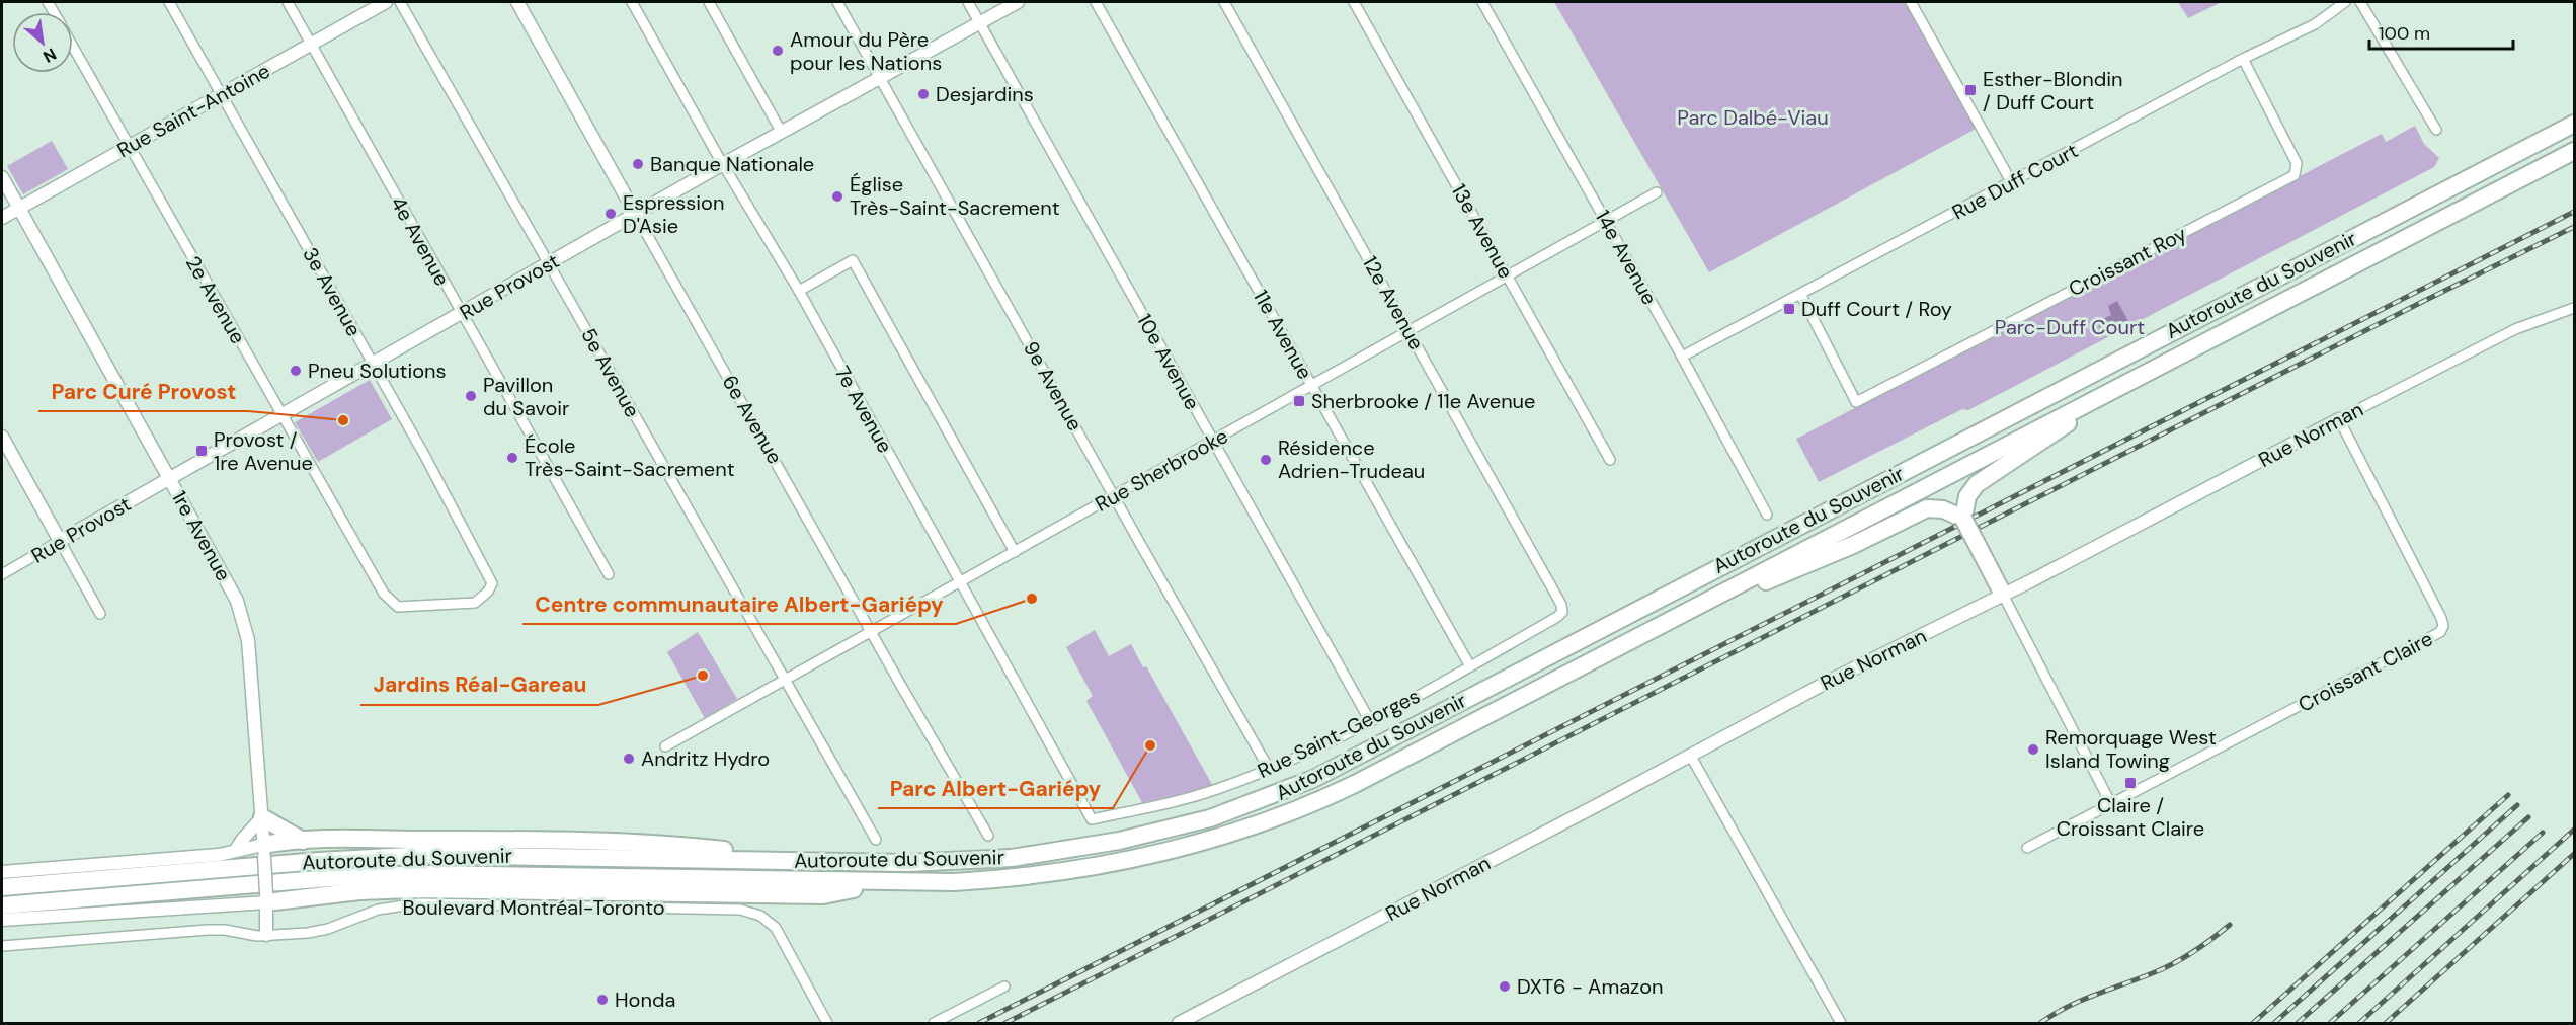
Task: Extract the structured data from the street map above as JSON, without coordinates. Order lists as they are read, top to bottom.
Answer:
{
  "streets": {
    "highway": ["Autoroute du Souvenir"],
    "street": [
      "Rue Saint-Antoine",
      "Rue Duff Court",
      "13e Avenue",
      "4e Avenue",
      "14e Avenue",
      "Croissant Roy",
      "Rue Provost",
      "3e Avenue",
      "2e Avenue",
      "12e Avenue",
      "11e Avenue",
      "10e Avenue",
      "5e Avenue",
      "9e Avenue",
      "7e Avenue",
      "6e Avenue",
      "Rue Norman",
      "Rue Sherbrooke",
      "1re Avenue",
      "Croissant Claire",
      "Rue Saint-Georges",
      "Boulevard Montréal-Toronto"
    ]
  },
  "crossings": [
    ["Rue Saint-Antoine", "4e Avenue"],
    ["Rue Saint-Antoine", "3e Avenue"],
    ["Rue Saint-Antoine", "2e Avenue"],
    ["Rue Saint-Antoine", "1re Avenue"],
    ["Rue Duff Court", "14e Avenue"],
    ["Rue Duff Court", "Croissant Roy"],
    ["13e Avenue", "Rue Sherbrooke"],
    ["4e Avenue", "Rue Provost"],
    ["14e Avenue", "Rue Sherbrooke"],
    ["Rue Provost", "3e Avenue"],
    ["Rue Provost", "2e Avenue"],
    ["Rue Provost", "10e Avenue"],
    ["Rue Provost", "5e Avenue"],
    ["Rue Provost", "9e Avenue"],
    ["Rue Provost", "7e Avenue"],
    ["Rue Provost", "6e Avenue"],
    ["Rue Provost", "1re Avenue"],
    ["3e Avenue", "2e Avenue"],
    ["12e Avenue", "Rue Sherbrooke"],
    ["12e Avenue", "Rue Saint-Georges"],
    ["11e Avenue", "Rue Sherbrooke"],
    ["11e Avenue", "Rue Saint-Georges"],
    ["10e Avenue", "Rue Sherbrooke"],
    ["10e Avenue", "Rue Saint-Georges"],
    ["5e Avenue", "Rue Sherbrooke"],
    ["9e Avenue", "Rue Sherbrooke"],
    ["9e Avenue", "Rue Saint-Georges"],
    ["7e Avenue", "Rue Sherbrooke"],
    ["7e Avenue", "Rue Saint-Georges"],
    ["6e Avenue", "Rue Sherbrooke"],
    ["Rue Norman", "Croissant Claire"],
    ["1re Avenue", "Boulevard Montréal-Toronto"]
  ],
  "parks": ["Parc Dalbé-Viau", "Parc-Duff Court"],
  "places": {
    "other": [
      "Amour du Père pour les Nations",
      "Desjardins",
      "Banque Nationale",
      "Église Très-Saint-Sacrement",
      "Espression D'Asie",
      "Pneu Solutions",
      "Pavillon du Savoir",
      "Parc Curé Provost",
      "École Très-Saint-Sacrement",
      "Résidence Adrien-Trudeau",
      "Centre communautaire Albert-Gariépy",
      "Jardins Réal-Gareau",
      "Parc Albert-Gariépy",
      "Remorquage West Island Towing",
      "Andritz Hydro",
      "DXT6 - Amazon",
      "Honda"
    ],
    "transit": [
      "Esther-Blondin / Duff Court",
      "Duff Court / Roy",
      "Sherbrooke / 11e Avenue",
      "Provost / 1re Avenue",
      "Claire / Croissant Claire"
    ]
  },
  "scale_bar": "100 m",
  "north": "bottom right"
}
